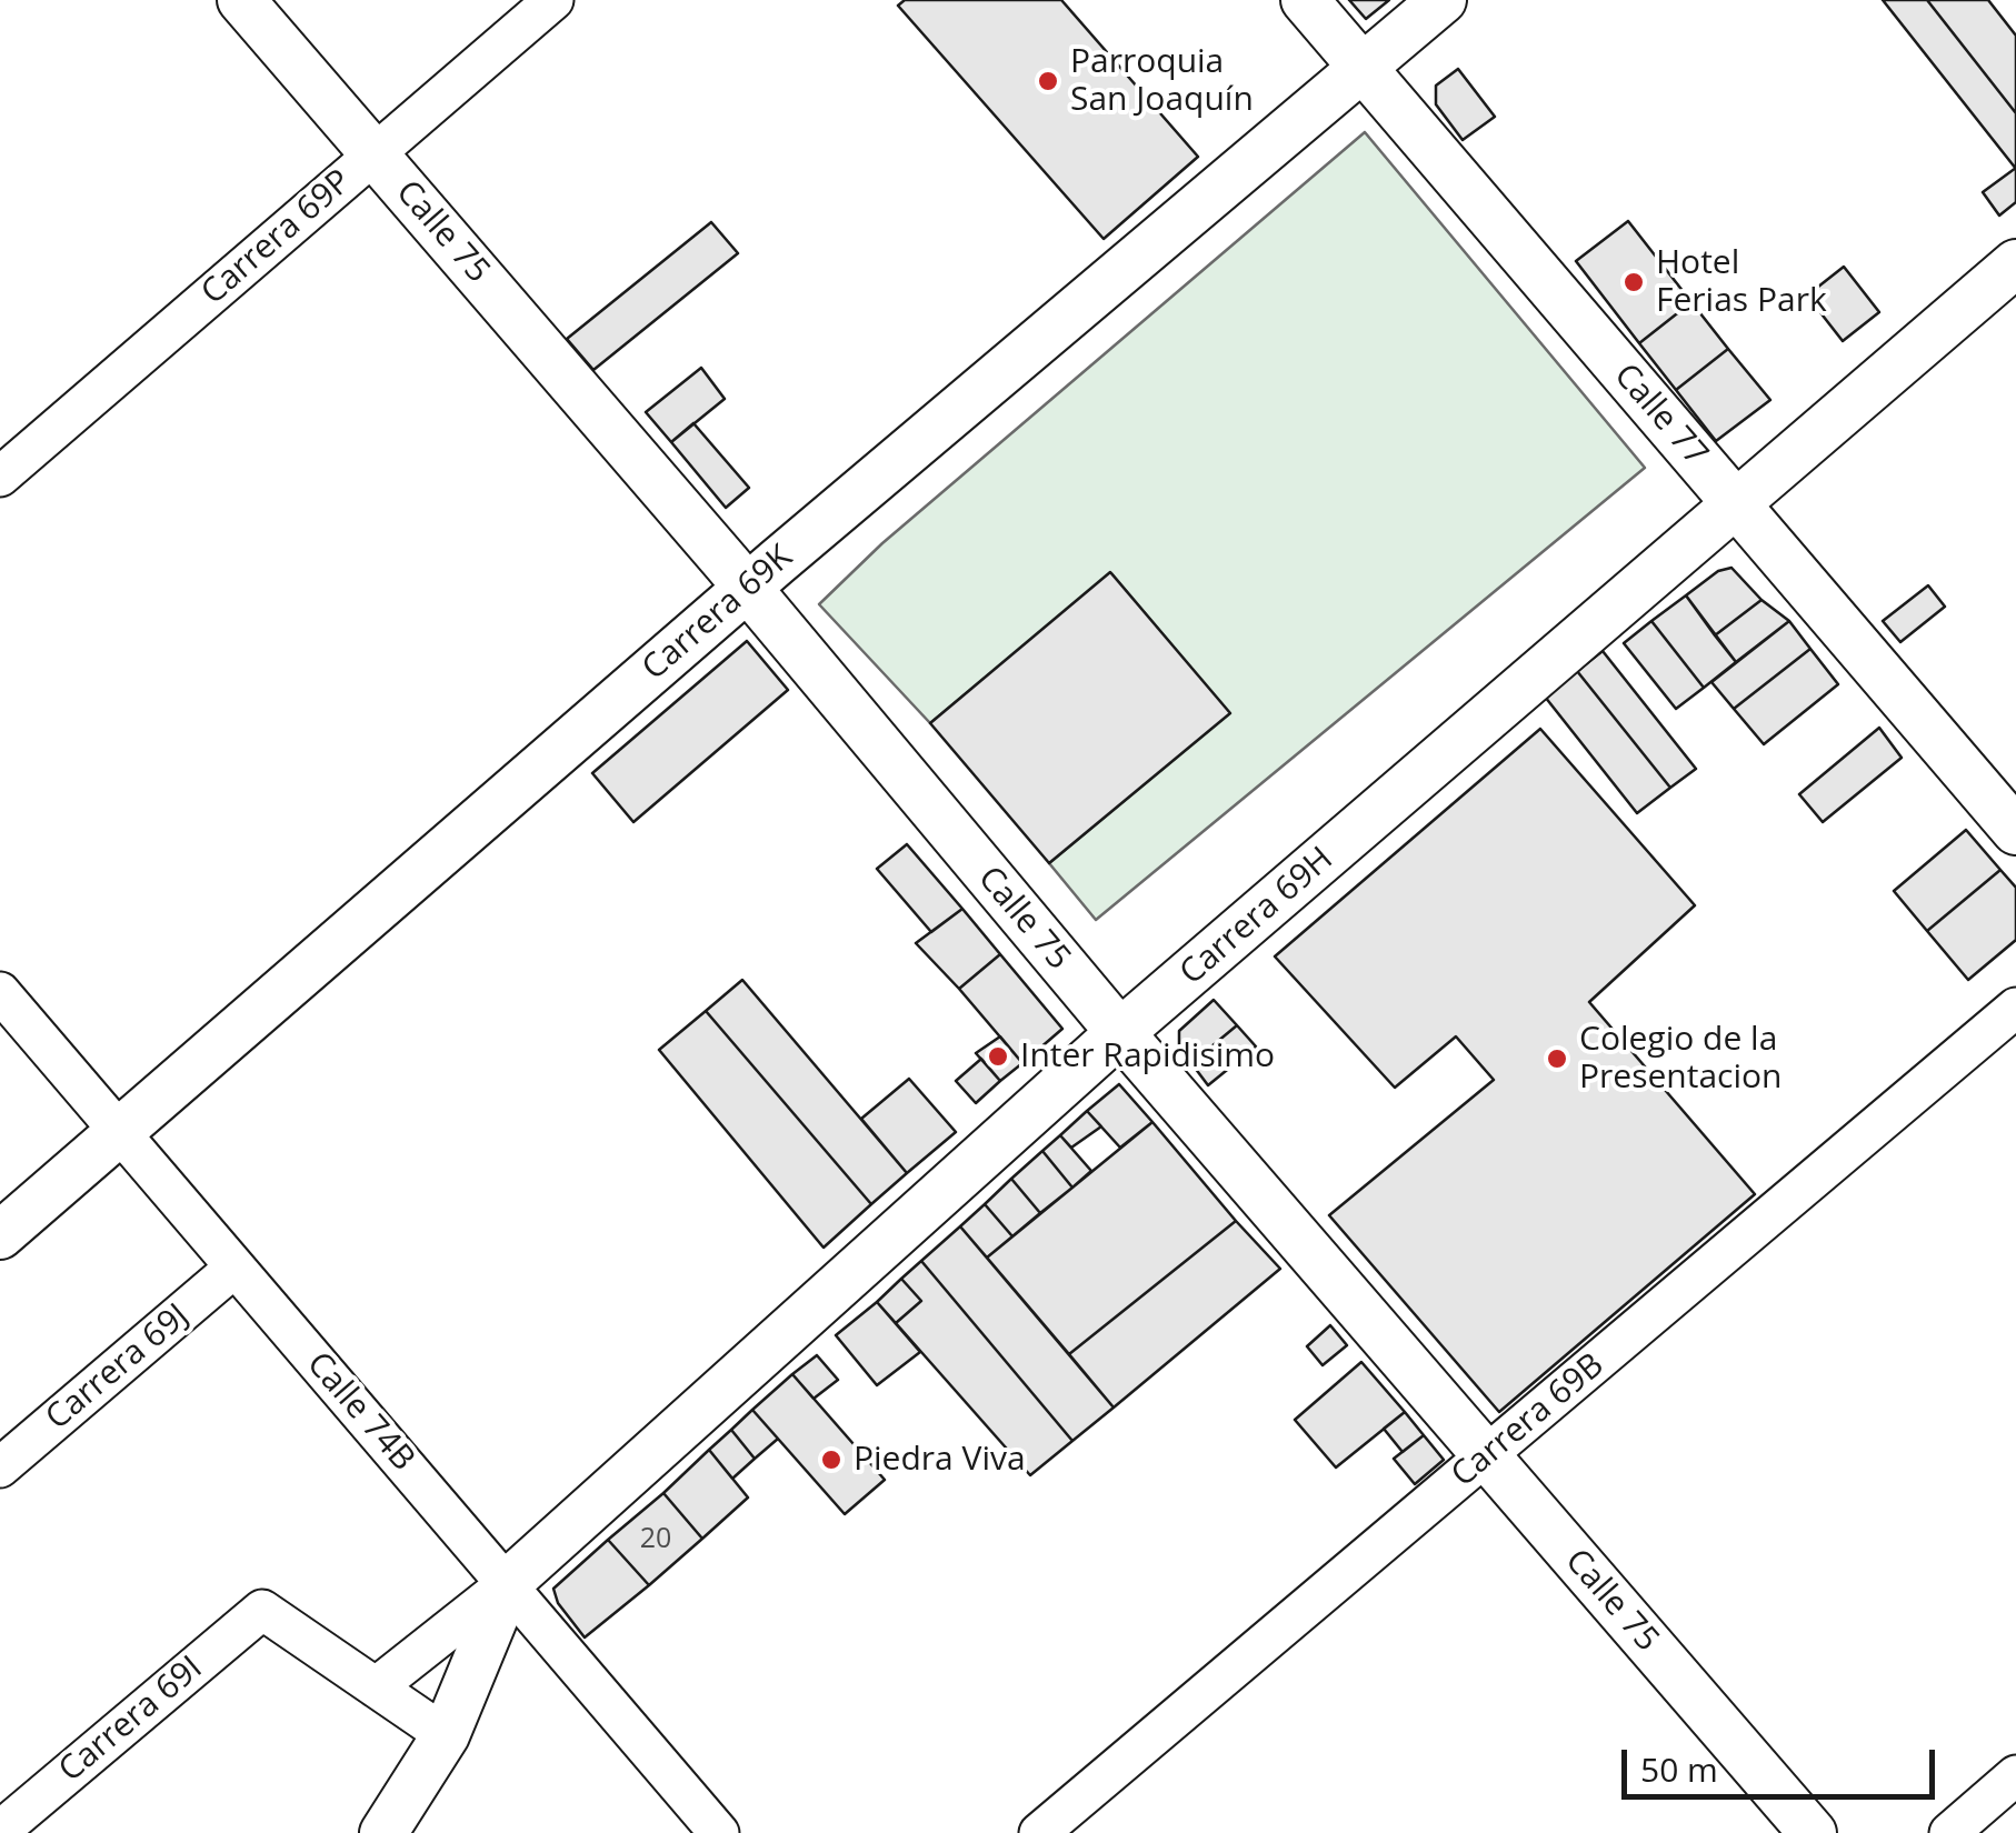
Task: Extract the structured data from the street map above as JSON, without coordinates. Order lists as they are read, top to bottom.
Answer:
{
  "streets": {
    "street": [
      "Calle 75",
      "Carrera 69P",
      "Calle 77",
      "Carrera 69K",
      "Carrera 69H",
      "Carrera 69J",
      "Calle 74B",
      "Carrera 69B",
      "Carrera 69I"
    ]
  },
  "crossings": [
    ["Calle 75", "Carrera 69P"],
    ["Calle 75", "Carrera 69K"],
    ["Calle 75", "Carrera 69H"],
    ["Calle 75", "Carrera 69B"],
    ["Calle 77", "Carrera 69K"],
    ["Calle 77", "Carrera 69H"],
    ["Carrera 69K", "Calle 74B"],
    ["Carrera 69H", "Calle 74B"],
    ["Carrera 69J", "Calle 74B"]
  ],
  "places": [
    "Parroquia San Joaquín",
    "Hotel Ferias Park",
    "Inter Rapidisimo",
    "Colegio de la Presentacion",
    "Piedra Viva"
  ],
  "house_numbers": ["20"],
  "scale_bar": "50 m"
}
